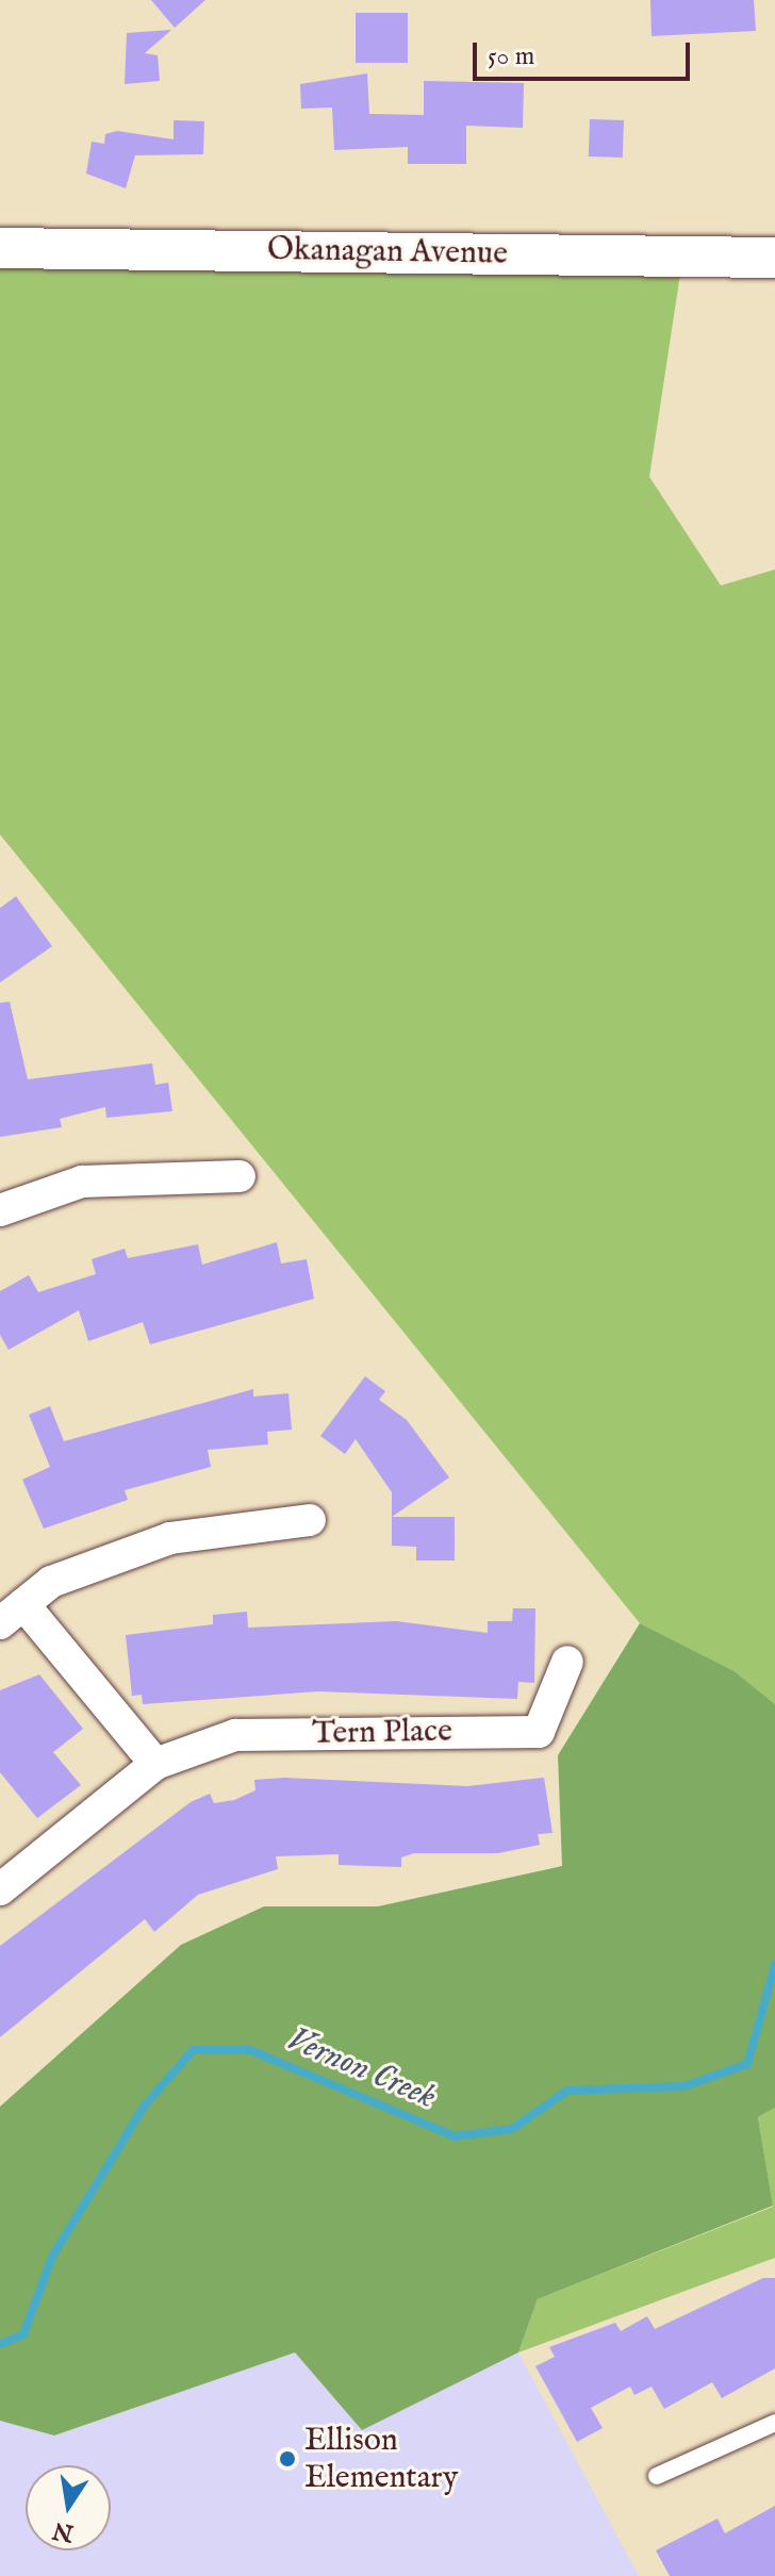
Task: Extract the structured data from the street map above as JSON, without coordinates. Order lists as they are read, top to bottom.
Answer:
{
  "streets": {
    "street": ["Okanagan Avenue", "Tern Place"]
  },
  "water": ["Vernon Creek"],
  "places": ["Ellison Elementary"],
  "scale_bar": "50 m",
  "north": "bottom"
}
